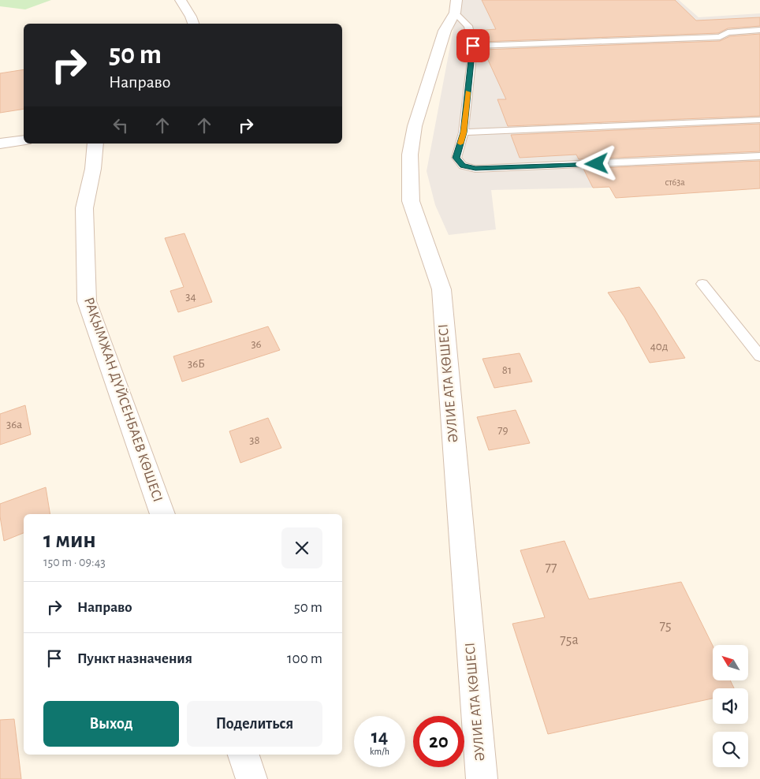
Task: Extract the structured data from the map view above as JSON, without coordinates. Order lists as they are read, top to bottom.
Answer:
{
  "streets": {
    "street": ["ӘУЛИЕ АТА КӨШЕСІ", "РАҚЫМЖАН ДҮЙСЕНБАЕВ КӨШЕСІ"]
  },
  "house_numbers": [
    "ст63а",
    "34",
    "36",
    "40д",
    "36Б",
    "81",
    "36а",
    "79",
    "38",
    "77",
    "75",
    "75а"
  ],
  "north": "top left",
  "page": {
    "turn": ["50 m", "Направо"],
    "heading": ["1 мин", "150 m · 09:43"],
    "list": [
      {
        "name": "Направо",
        "value": "50 m"
      },
      {
        "name": "Пункт назначения",
        "value": "100 m"
      }
    ],
    "buttons": ["Выход", "Поделиться"],
    "speed": "14 km/h",
    "limit": "20"
  }
}
